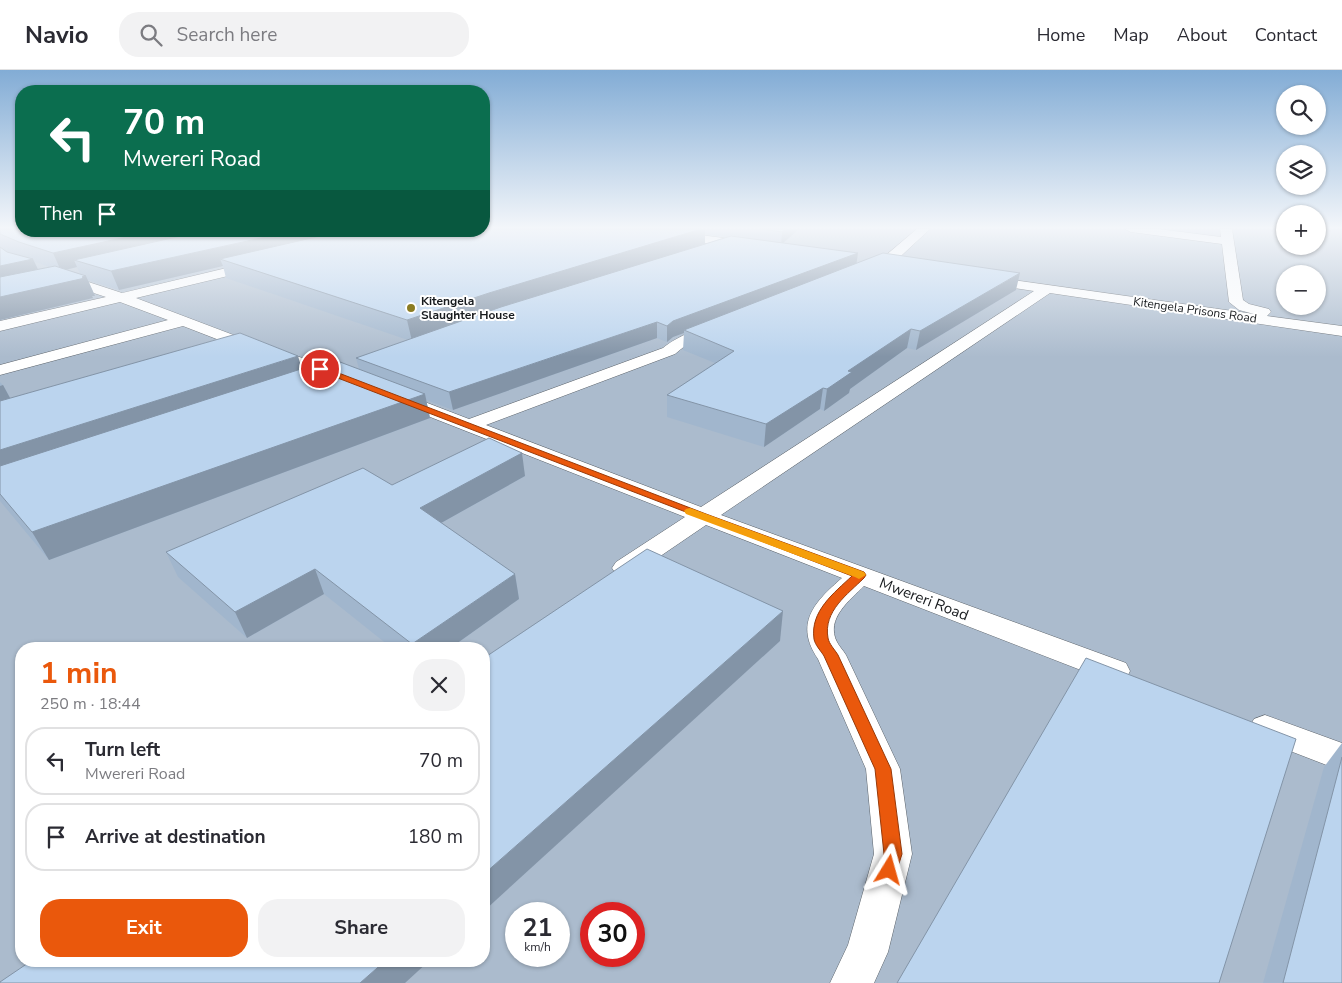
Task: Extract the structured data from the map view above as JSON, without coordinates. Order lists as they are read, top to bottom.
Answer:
{
  "streets": {
    "street": ["Kitengela Prisons Road", "Mwereri Road"]
  },
  "places": ["Kitengela Slaughter House"],
  "page": {
    "header": "Navio",
    "search": "Search here",
    "nav": [
      "Home",
      "Map",
      "About",
      "Contact"
    ],
    "map_buttons": ["+", "−"],
    "turn": ["70 m", "Mwereri Road"],
    "then": "Then",
    "heading": ["1 min", "250 m · 18:44"],
    "list": [
      {
        "name": "Turn left",
        "note": "Mwereri Road",
        "value": "70 m"
      },
      {
        "name": "Arrive at destination",
        "value": "180 m"
      }
    ],
    "buttons": ["Exit", "Share"],
    "speed": "21 km/h",
    "limit": "30"
  }
}
